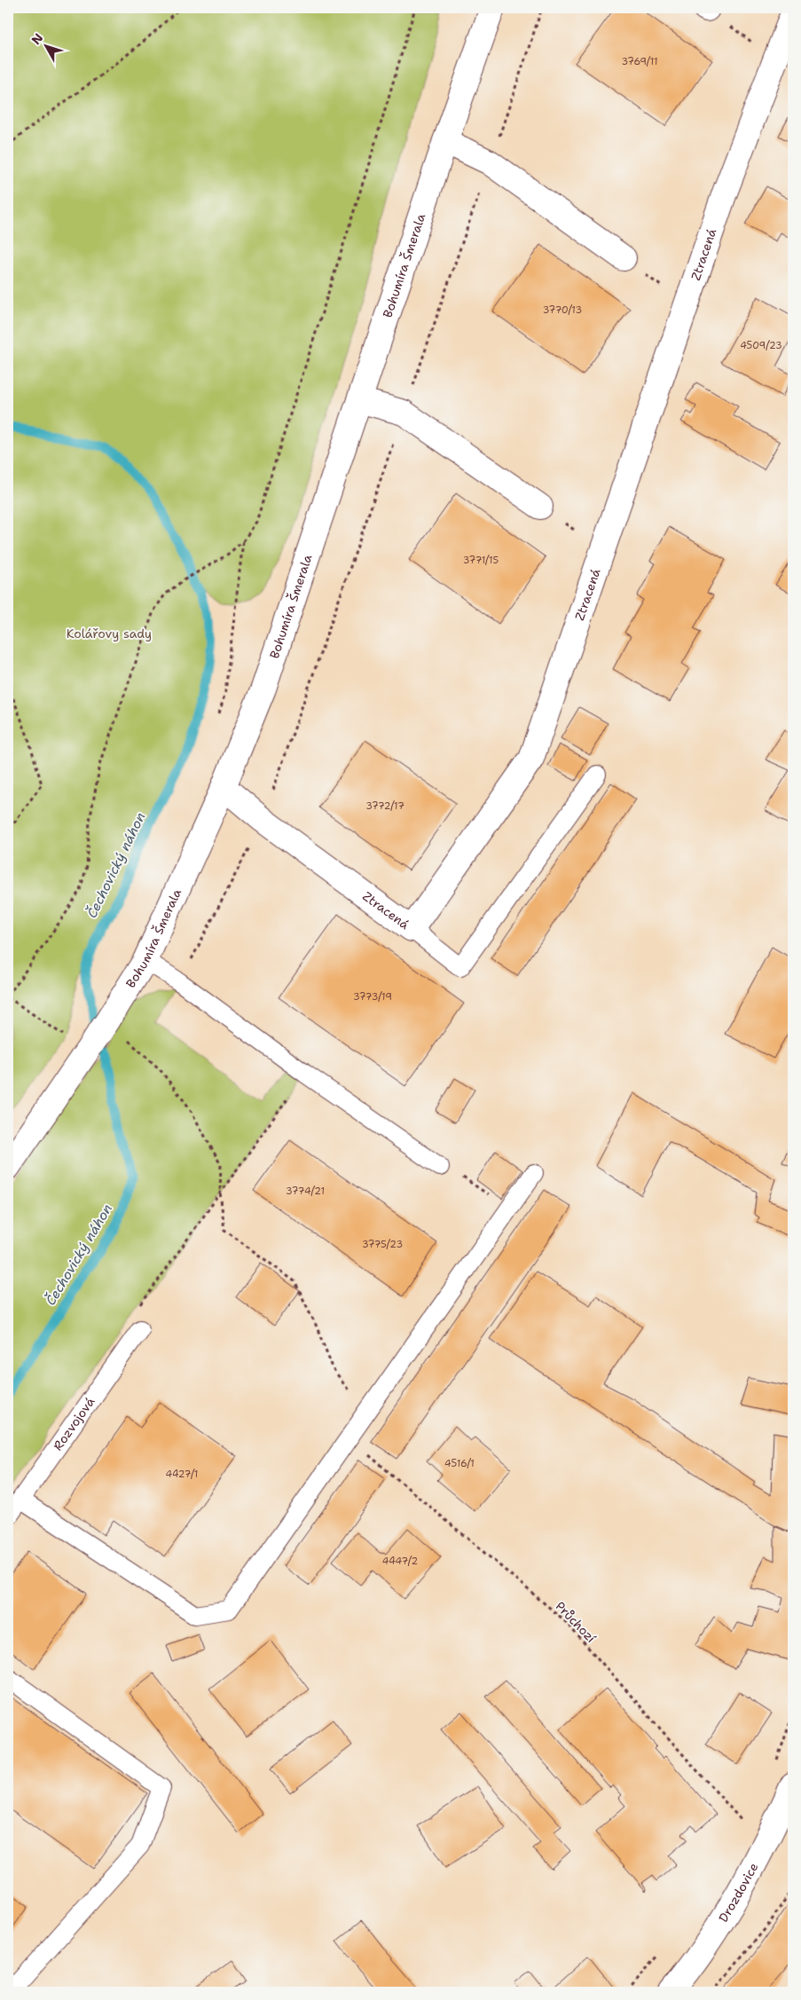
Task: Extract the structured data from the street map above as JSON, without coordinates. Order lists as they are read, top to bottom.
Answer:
{
  "streets": {
    "street": ["Ztracená", "Bohumíra Šmerala", "Drozdovice"],
    "lane": ["Rozvojová"],
    "path": ["Průchozí"]
  },
  "crossings": [
    ["Ztracená", "Bohumíra Šmerala"],
    ["Průchozí", "Drozdovice"]
  ],
  "water": ["Čechovický náhon"],
  "parks": ["Kolářovy sady"],
  "house_numbers": [
    "3769/11",
    "3770/13",
    "4509/23",
    "3771/15",
    "3772/17",
    "3773/19",
    "3774/21",
    "3775/23",
    "4516/1",
    "4427/1",
    "4447/2"
  ],
  "north": "top left"
}
